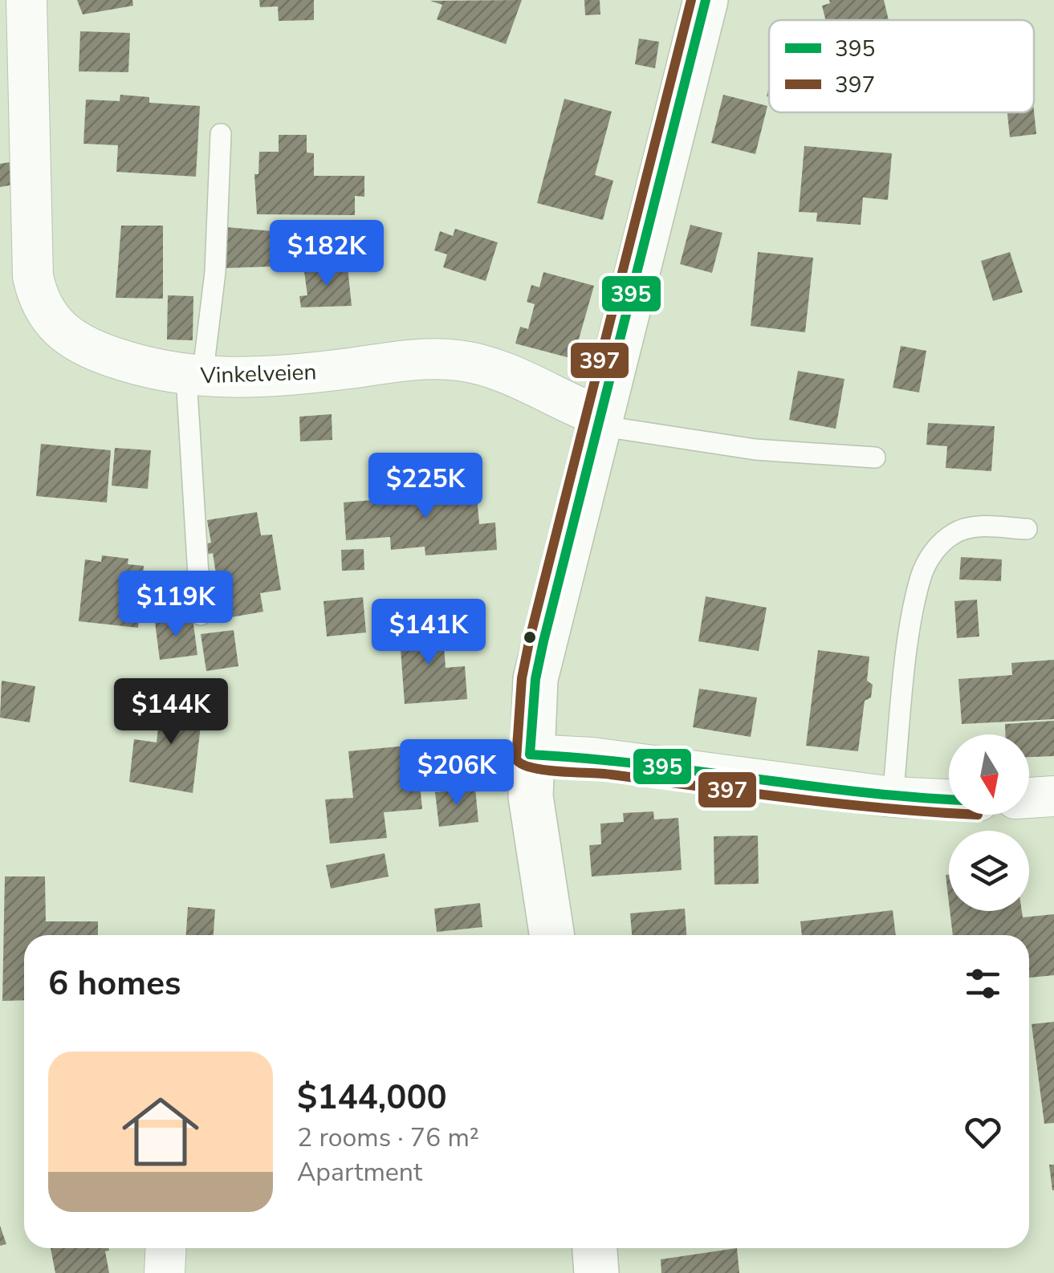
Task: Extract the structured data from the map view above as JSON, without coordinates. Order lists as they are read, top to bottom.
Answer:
{
  "streets": {
    "street": ["Vinkelveien"]
  },
  "lines": ["transit line 395", "transit line 397"],
  "legend": ["395", "397"],
  "north": "bottom",
  "page": {
    "price": [
      "$182K",
      "$225K",
      "$119K",
      "$141K",
      "$144K",
      "$206K"
    ],
    "heading": "6 homes",
    "list": [
      {
        "name": "$144,000",
        "note": "2 rooms · 76 m² · Apartment"
      }
    ]
  }
}
